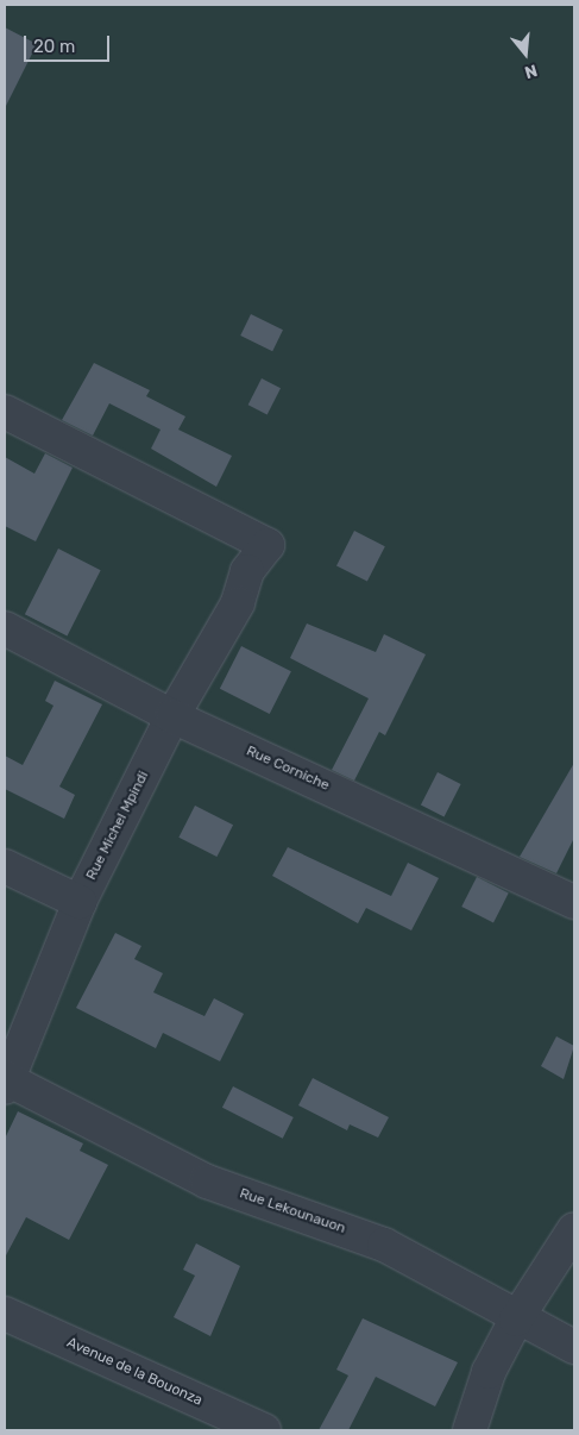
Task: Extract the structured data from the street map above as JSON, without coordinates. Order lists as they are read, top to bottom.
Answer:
{
  "streets": {
    "street": [
      "Rue Corniche",
      "Rue Michel Mpindi",
      "Rue Lekounauon",
      "Avenue de la Bouonza"
    ]
  },
  "crossings": [
    ["Rue Corniche", "Rue Michel Mpindi"],
    ["Rue Michel Mpindi", "Rue Lekounauon"]
  ],
  "scale_bar": "20 m",
  "north": "bottom"
}
